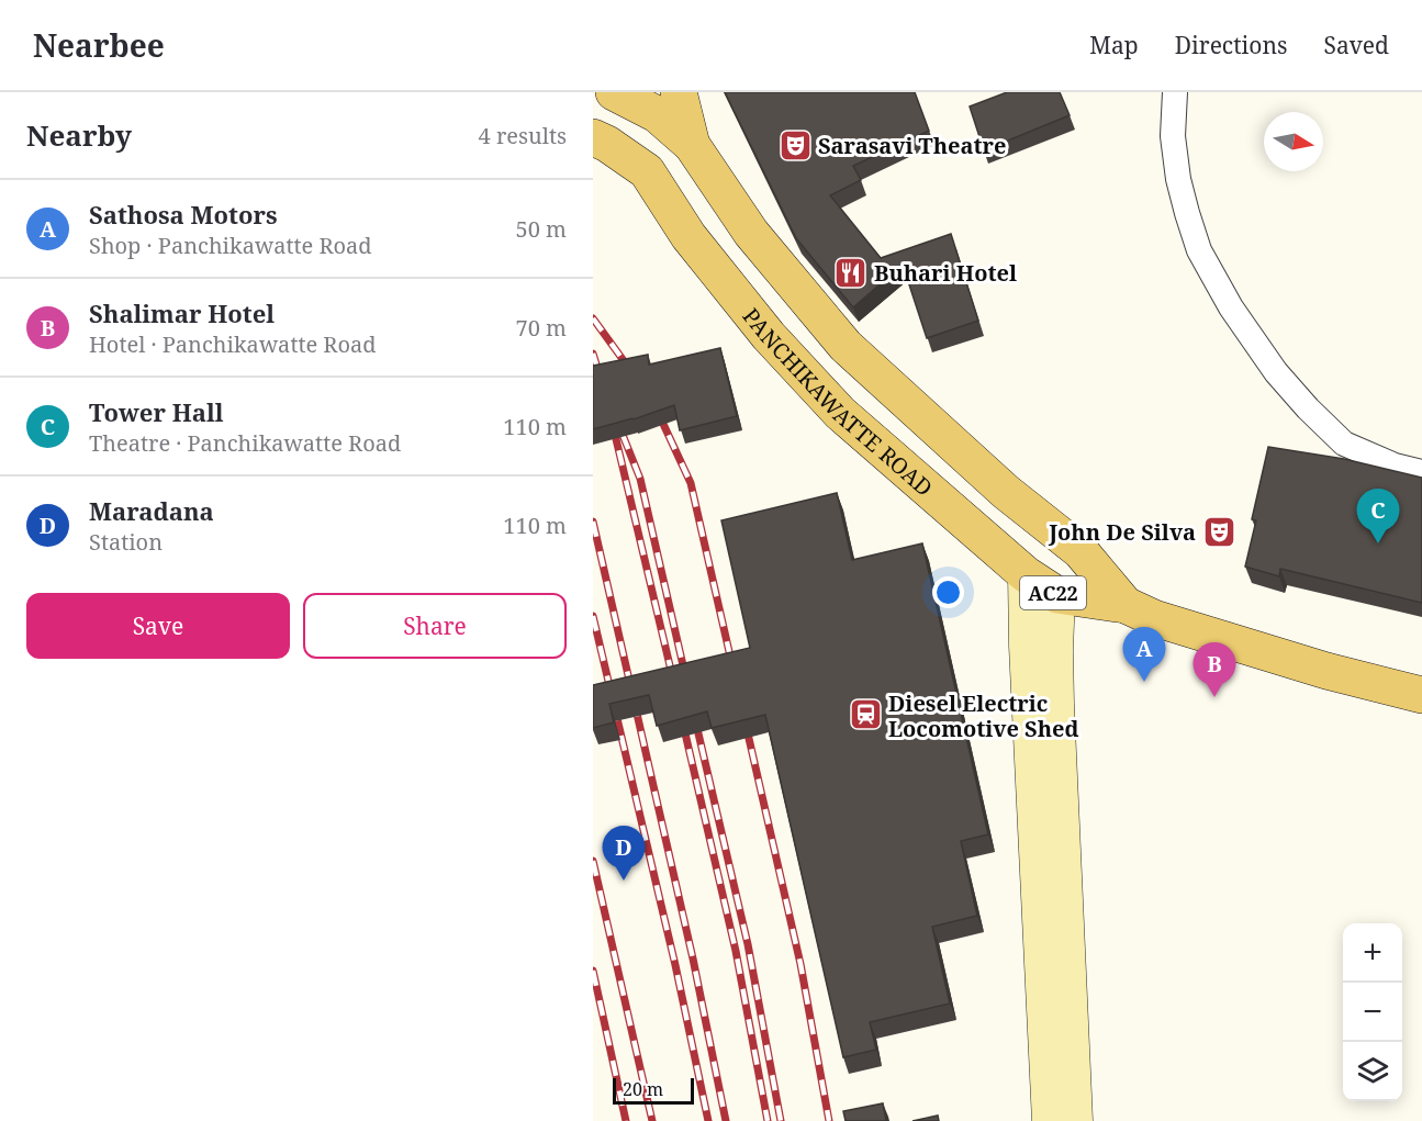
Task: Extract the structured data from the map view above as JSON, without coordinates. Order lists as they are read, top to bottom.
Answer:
{
  "streets": {
    "main road": ["PANCHIKAWATTE ROAD", "AC22"]
  },
  "places": {
    "theatre": ["Sarasavi Theatre", "John De Silva"],
    "restaurant": ["Buhari Hotel"],
    "station": ["Diesel Electric Locomotive Shed"]
  },
  "scale_bar": "20 m",
  "north": "right",
  "page": {
    "header": "Nearbee",
    "nav": ["Map", "Directions", "Saved"],
    "heading": ["Nearby", "4 results"],
    "list": [
      {
        "mark": "A",
        "name": "Sathosa Motors",
        "note": "Shop · Panchikawatte Road",
        "value": "50 m"
      },
      {
        "mark": "B",
        "name": "Shalimar Hotel",
        "note": "Hotel · Panchikawatte Road",
        "value": "70 m"
      },
      {
        "mark": "C",
        "name": "Tower Hall",
        "note": "Theatre · Panchikawatte Road",
        "value": "110 m"
      },
      {
        "mark": "D",
        "name": "Maradana",
        "note": "Station",
        "value": "110 m"
      }
    ],
    "pins": [
      "C",
      "A",
      "B",
      "D"
    ],
    "buttons": ["Save", "Share"],
    "map_buttons": ["+", "−"],
    "scale": "20 m"
  }
}
